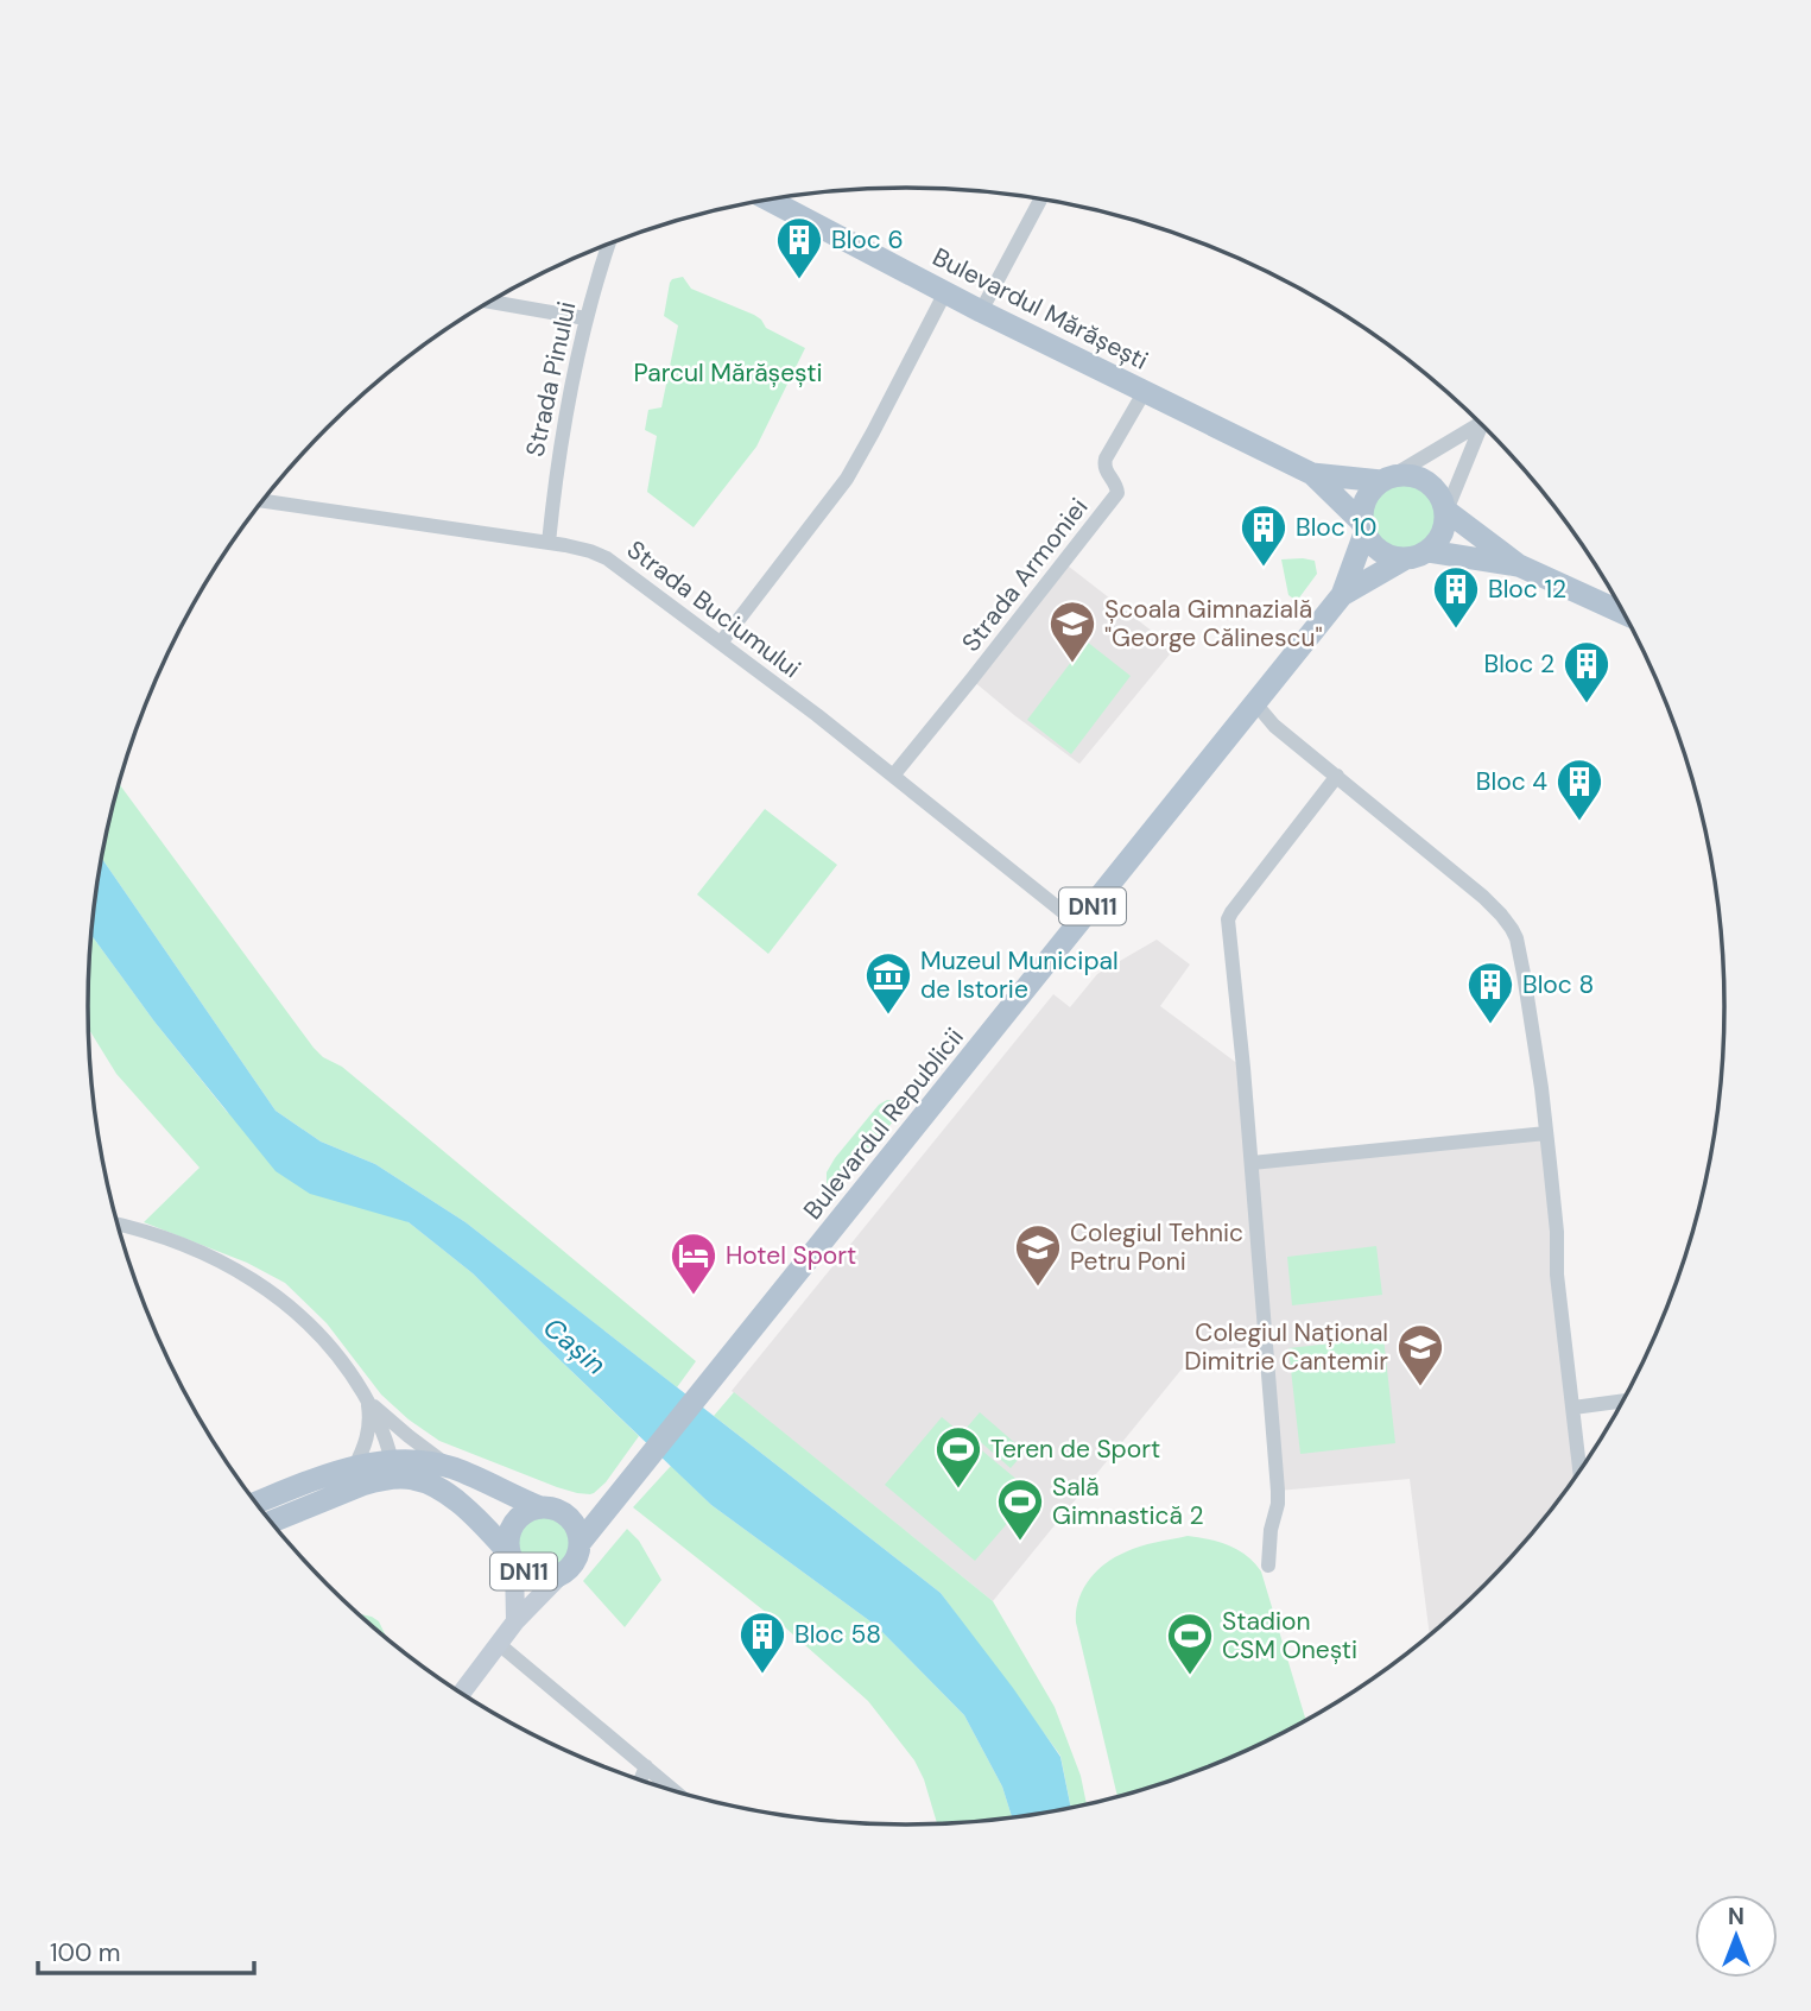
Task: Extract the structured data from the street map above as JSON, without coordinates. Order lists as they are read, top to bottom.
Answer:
{
  "streets": {
    "main road": ["Bulevardul Mărășești", "DN11", "Bulevardul Republicii"],
    "street": ["Strada Pinului", "Strada Armoniei", "Strada Buciumului"]
  },
  "crossings": [
    ["Bulevardul Mărășești", "Strada Armoniei"],
    ["Bulevardul Mărășești", "DN11"],
    ["Strada Pinului", "Strada Buciumului"],
    ["Strada Armoniei", "Strada Buciumului"],
    ["Strada Buciumului", "Bulevardul Republicii"],
    ["DN11", "Bulevardul Republicii"]
  ],
  "water": ["Cașin"],
  "parks": ["Parcul Mărășești"],
  "places": {
    "building": [
      "Bloc 6",
      "Bloc 10",
      "Bloc 12",
      "Bloc 2",
      "Bloc 4",
      "Bloc 8",
      "Bloc 58"
    ],
    "school or university": ["Școala Gimnazială \"George Călinescu\"", "Colegiul Tehnic Petru Poni", "Colegiul Național Dimitrie Cantemir"],
    "museum": ["Muzeul Municipal de Istorie"],
    "hotel": ["Hotel Sport"],
    "sports": ["Teren de Sport", "Sală Gimnastică 2", "Stadion CSM Onești"]
  },
  "scale_bar": "100 m",
  "north": "top"
}
